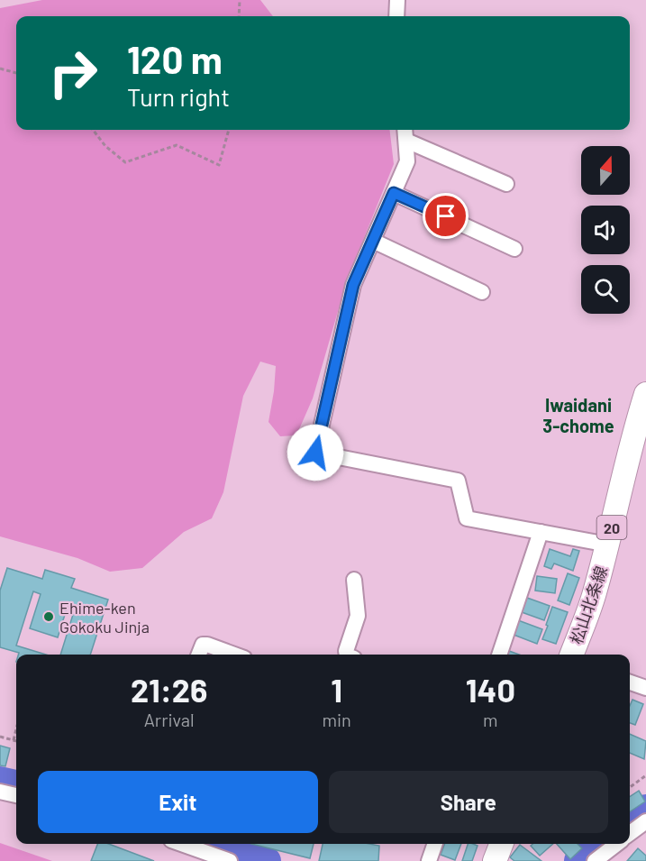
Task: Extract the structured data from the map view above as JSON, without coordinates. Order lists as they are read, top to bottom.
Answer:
{
  "streets": {
    "main road": ["20", "松山北条線"]
  },
  "districts": ["Iwaidani 3-chome"],
  "places": ["Ehime-ken Gokoku Jinja"],
  "north": "top",
  "page": {
    "turn": ["120 m", "Turn right"],
    "eta": [
      "21:26",
      "Arrival",
      "1",
      "min",
      "140",
      "m"
    ],
    "buttons": ["Exit", "Share"]
  }
}
